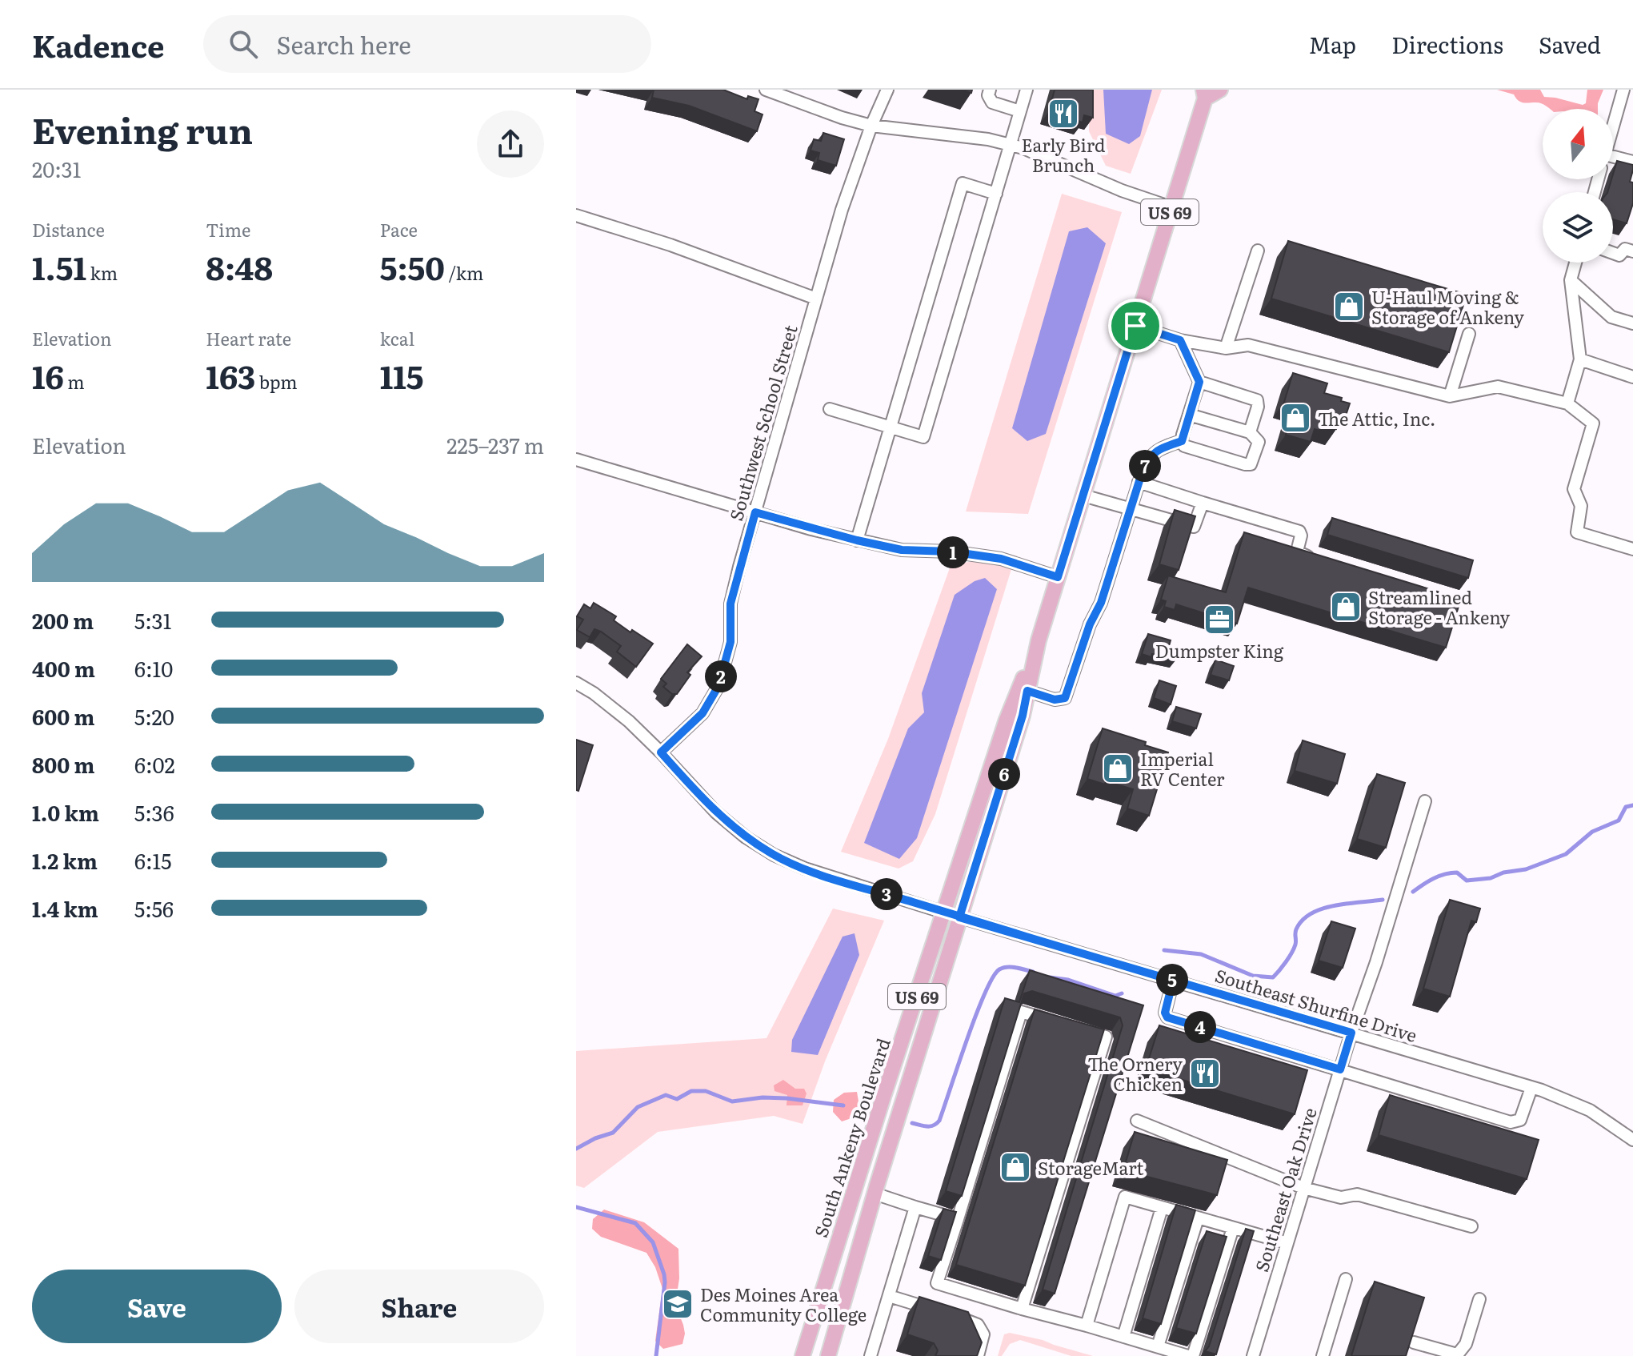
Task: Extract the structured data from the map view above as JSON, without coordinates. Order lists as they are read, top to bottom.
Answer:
{
  "streets": {
    "main road": ["US 69", "South Ankeny Boulevard"],
    "street": ["Southwest School Street", "Southeast Shurfine Drive", "Southeast Oak Drive"]
  },
  "crossings": [
    ["Southwest School Street", "Southeast Shurfine Drive"],
    ["Southeast Shurfine Drive", "South Ankeny Boulevard"],
    ["Southeast Shurfine Drive", "Southeast Oak Drive"]
  ],
  "places": {
    "restaurant": ["Early Bird Brunch", "The Ornery Chicken"],
    "shop": [
      "U-Haul Moving & Storage of Ankeny",
      "The Attic, Inc.",
      "Streamlined Storage - Ankeny",
      "Imperial RV Center",
      "StorageMart"
    ],
    "office": ["Dumpster King"],
    "school or university": ["Des Moines Area Community College"]
  },
  "north": "top",
  "page": {
    "header": "Kadence",
    "search": "Search here",
    "nav": ["Map", "Directions", "Saved"],
    "heading": ["Evening run", "20:31"],
    "stats": [
      ["Distance", "1.51 km"],
      ["Time", "8:48"],
      ["Pace", "5:50 /km"],
      ["Elevation", "16 m"],
      ["Heart rate", "163 bpm"],
      ["kcal", "115"]
    ],
    "chart": ["Elevation", "225–237 m"],
    "pins": [
      "7",
      "1",
      "2",
      "6",
      "3",
      "5",
      "4"
    ],
    "list": [
      {
        "name": "200 m",
        "note": "5:31"
      },
      {
        "name": "400 m",
        "note": "6:10"
      },
      {
        "name": "600 m",
        "note": "5:20"
      },
      {
        "name": "800 m",
        "note": "6:02"
      },
      {
        "name": "1.0 km",
        "note": "5:36"
      },
      {
        "name": "1.2 km",
        "note": "6:15"
      },
      {
        "name": "1.4 km",
        "note": "5:56"
      }
    ],
    "buttons": ["Save", "Share"]
  }
}
